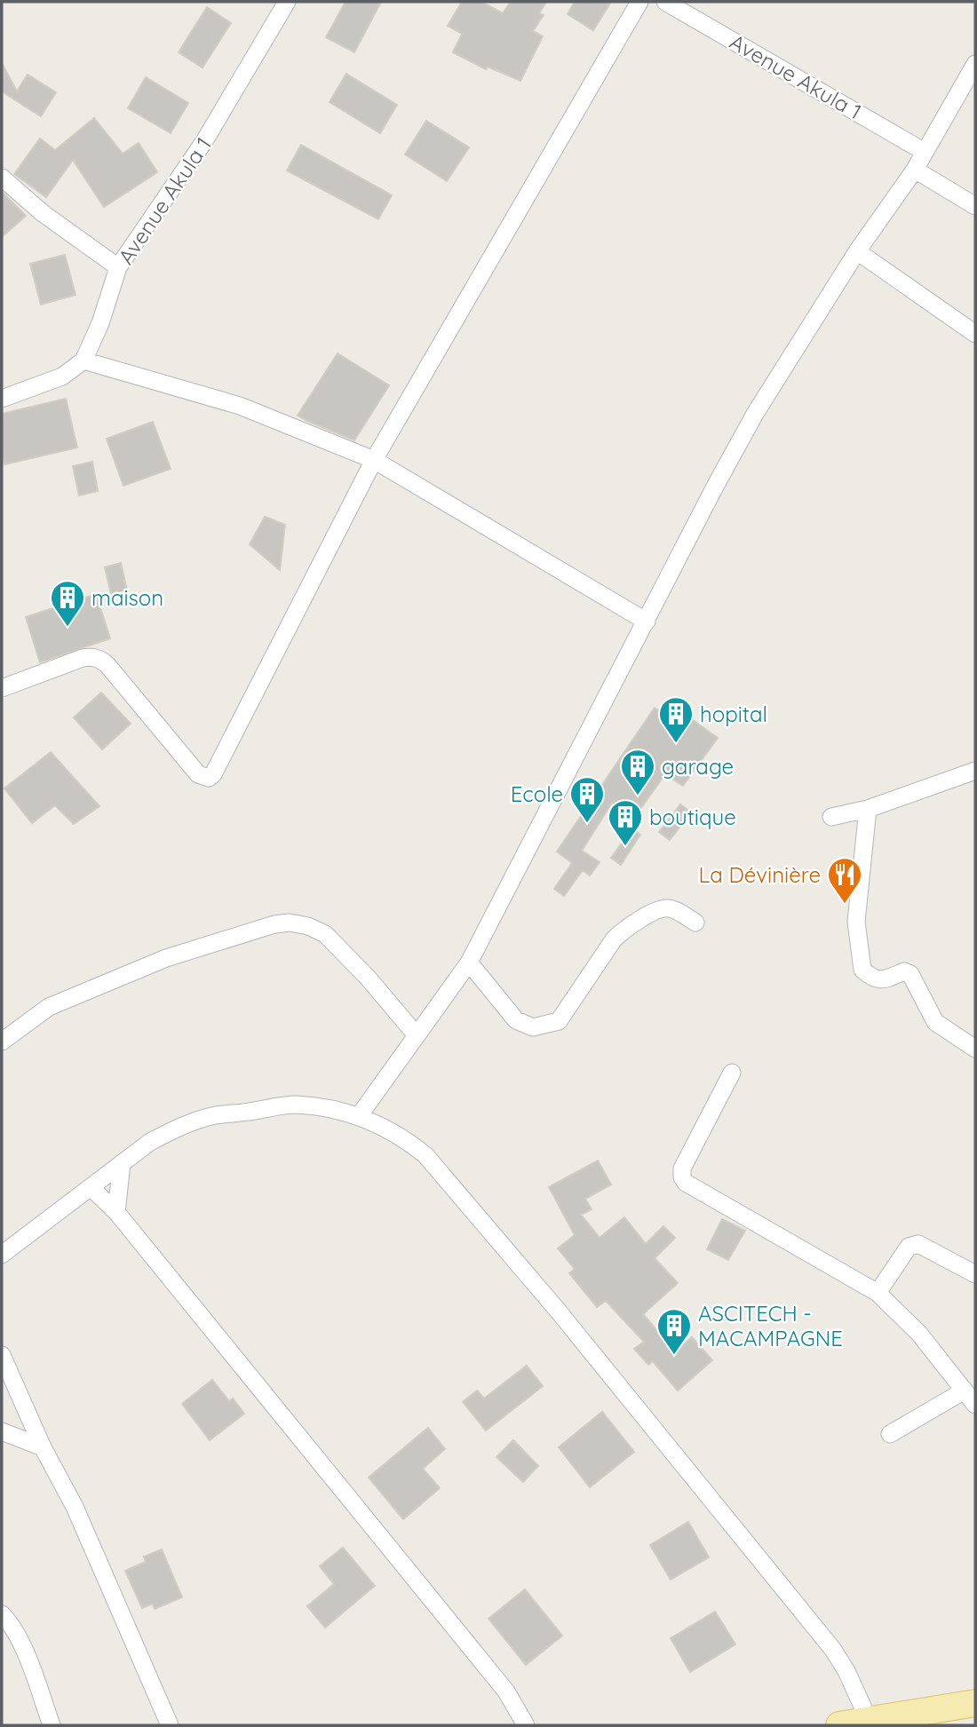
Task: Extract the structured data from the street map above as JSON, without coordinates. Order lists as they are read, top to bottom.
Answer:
{
  "streets": {
    "street": ["Avenue Akula 1"]
  },
  "places": {
    "building": [
      "maison",
      "hopital",
      "garage",
      "Ecole",
      "boutique",
      "ASCITECH - MACAMPAGNE"
    ],
    "restaurant": ["La Dévinière"]
  }
}
